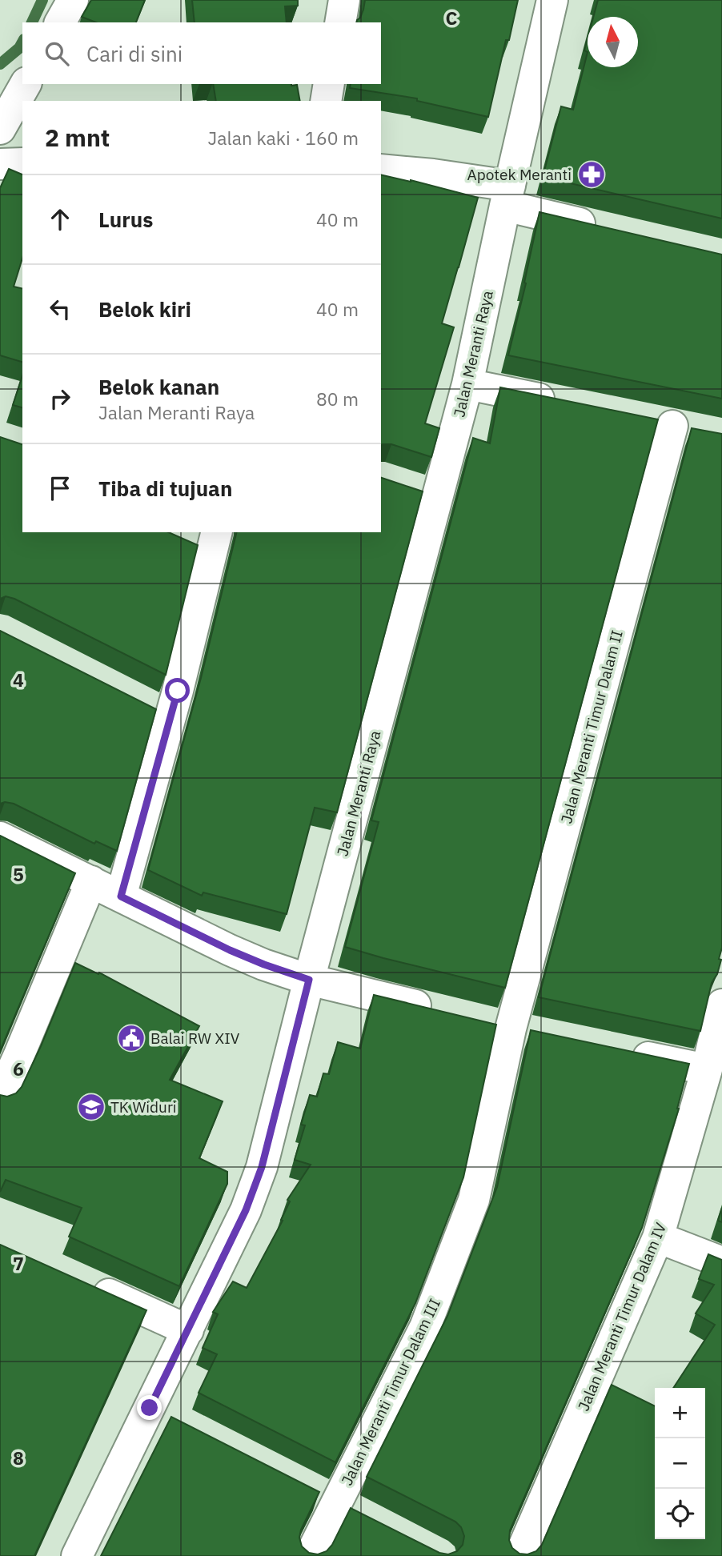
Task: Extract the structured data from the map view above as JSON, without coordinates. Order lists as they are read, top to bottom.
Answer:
{
  "streets": {
    "street": [
      "Jalan Meranti Raya",
      "Jalan Meranti Timur Dalam II",
      "Jalan Meranti Timur Dalam IV",
      "Jalan Meranti Timur Dalam III"
    ]
  },
  "crossings": [
    ["Jalan Meranti Timur Dalam II", "Jalan Meranti Timur Dalam III"]
  ],
  "places": {
    "pharmacy": ["Apotek Meranti"],
    "public building": ["Balai RW XIV"],
    "school or university": ["TK Widuri"]
  },
  "north": "top",
  "page": {
    "search": "Cari di sini",
    "heading": ["2 mnt", "Jalan kaki · 160 m"],
    "list": [
      ["Lurus", "40 m"],
      ["Belok kiri", "40 m"],
      ["Belok kanan", "Jalan Meranti Raya", "80 m"],
      "Tiba di tujuan"
    ],
    "map_buttons": ["+", "−"]
  },
  "grid": {
    "columns": ["C"],
    "rows": [
      "4",
      "5",
      "6",
      "7",
      "8"
    ]
  }
}
